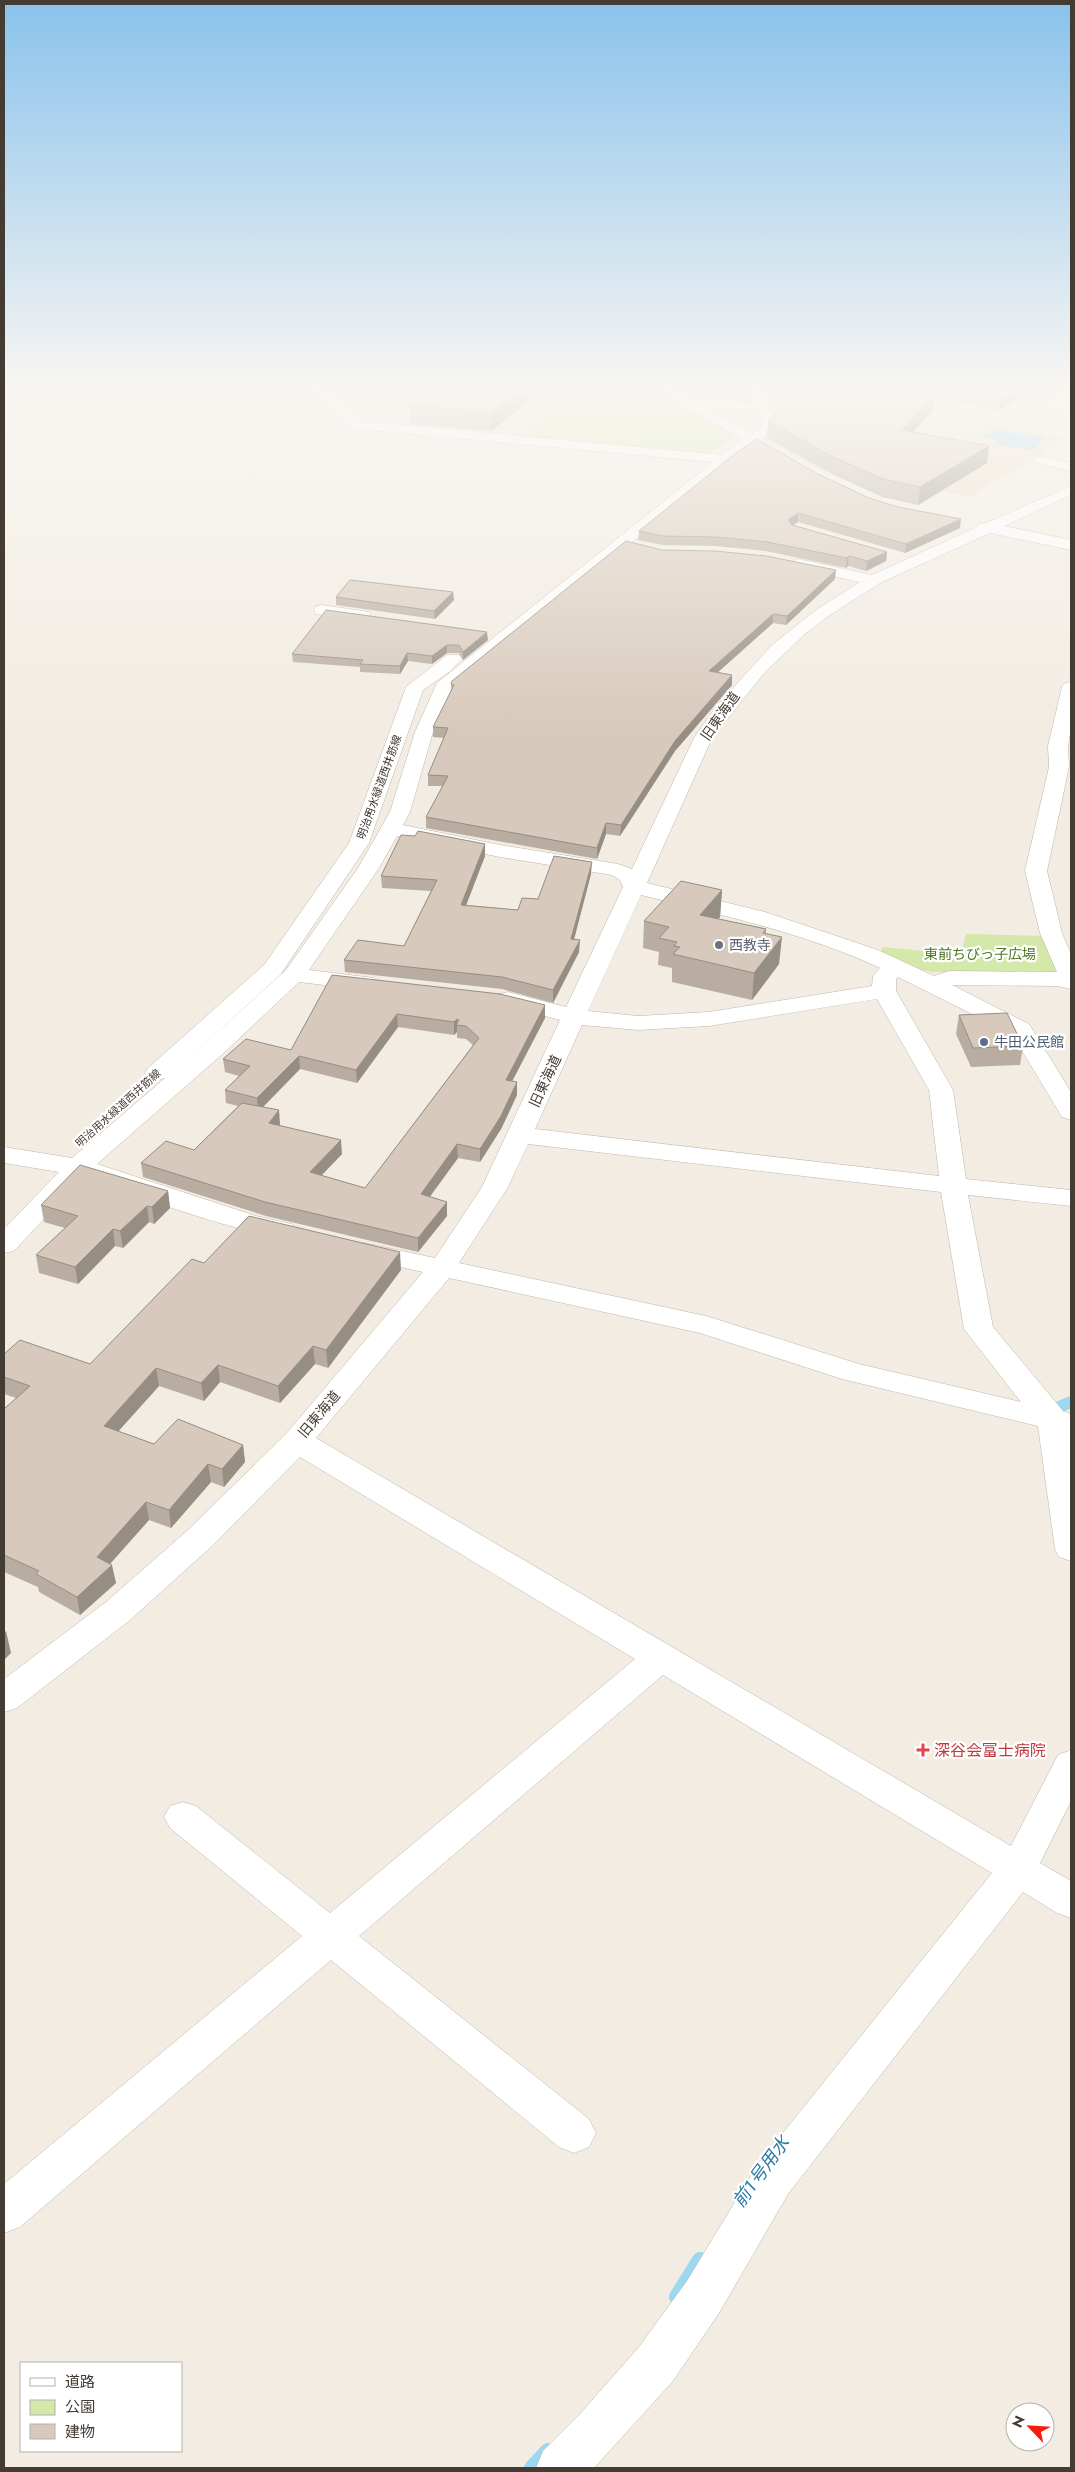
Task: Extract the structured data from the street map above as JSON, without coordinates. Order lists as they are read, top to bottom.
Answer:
{
  "streets": {
    "street": ["旧東海道", "明治用水緑道西井筋線"]
  },
  "water": ["前１号用水"],
  "parks": ["東前ちびっ子広場"],
  "places": {
    "other": ["西教寺", "牛田公民館"],
    "health": ["深谷会富士病院"]
  },
  "legend": ["道路", "公園", "建物"],
  "north": "top left"
}
